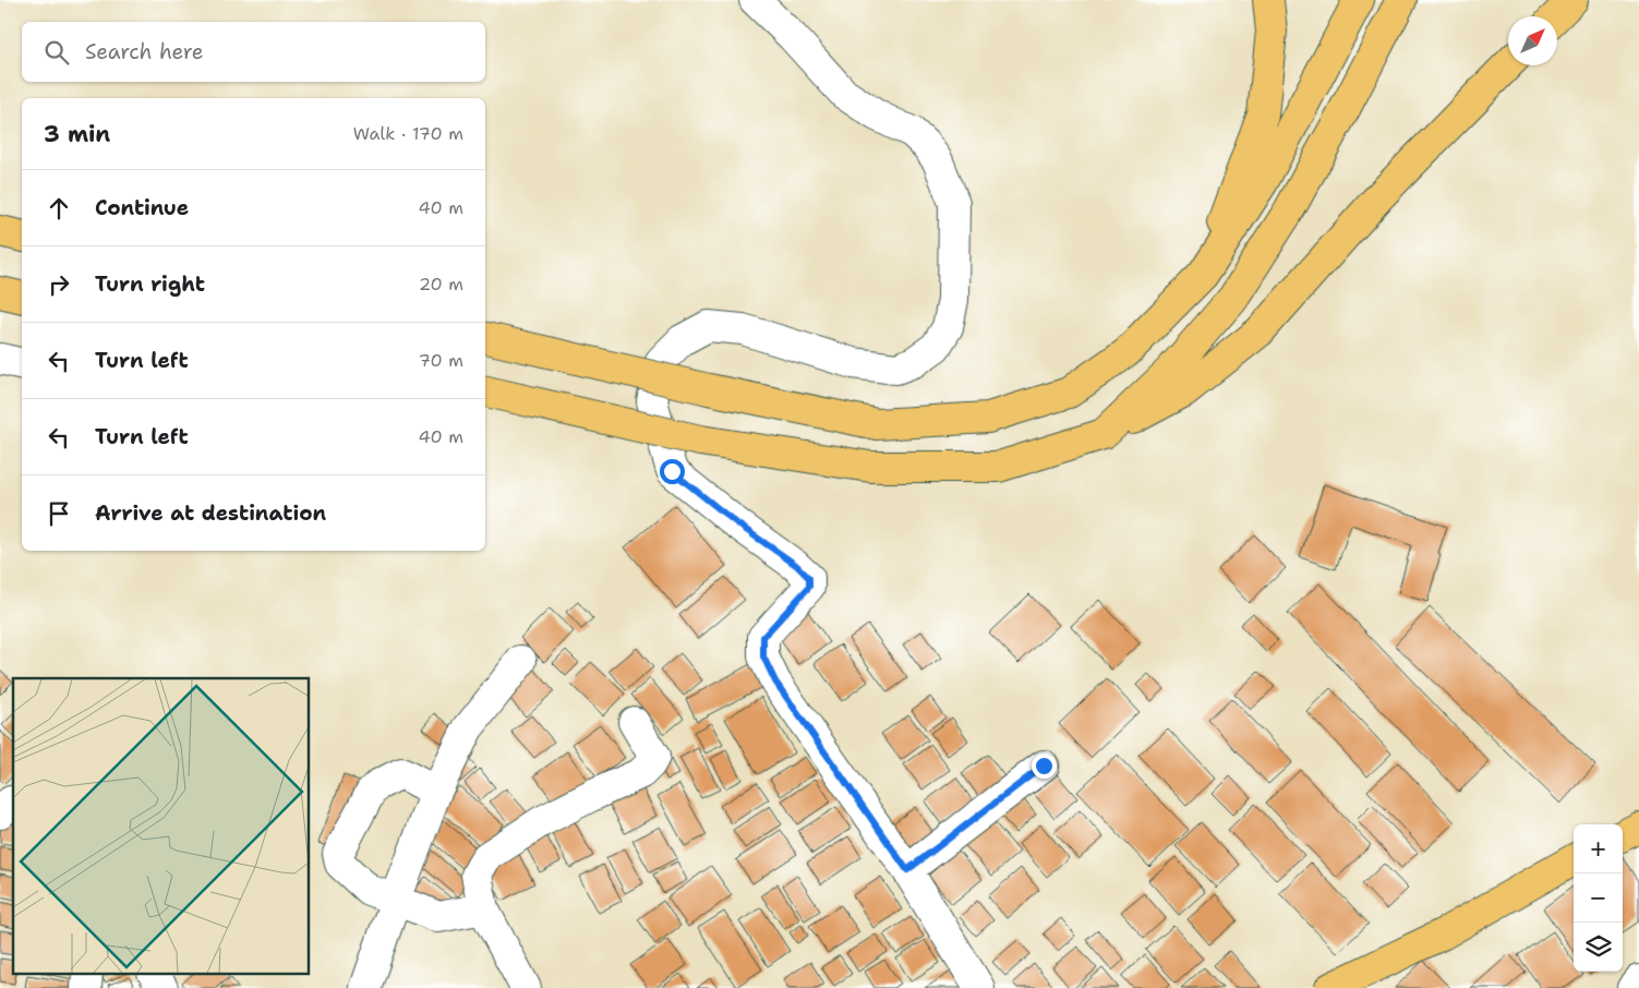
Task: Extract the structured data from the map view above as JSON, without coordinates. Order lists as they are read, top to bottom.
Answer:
{
  "north": "top right",
  "page": {
    "search": "Search here",
    "heading": ["3 min", "Walk · 170 m"],
    "list": [
      ["Continue", "40 m"],
      ["Turn right", "20 m"],
      ["Turn left", "70 m"],
      ["Turn left", "40 m"],
      "Arrive at destination"
    ],
    "map_buttons": ["+", "−"]
  }
}
